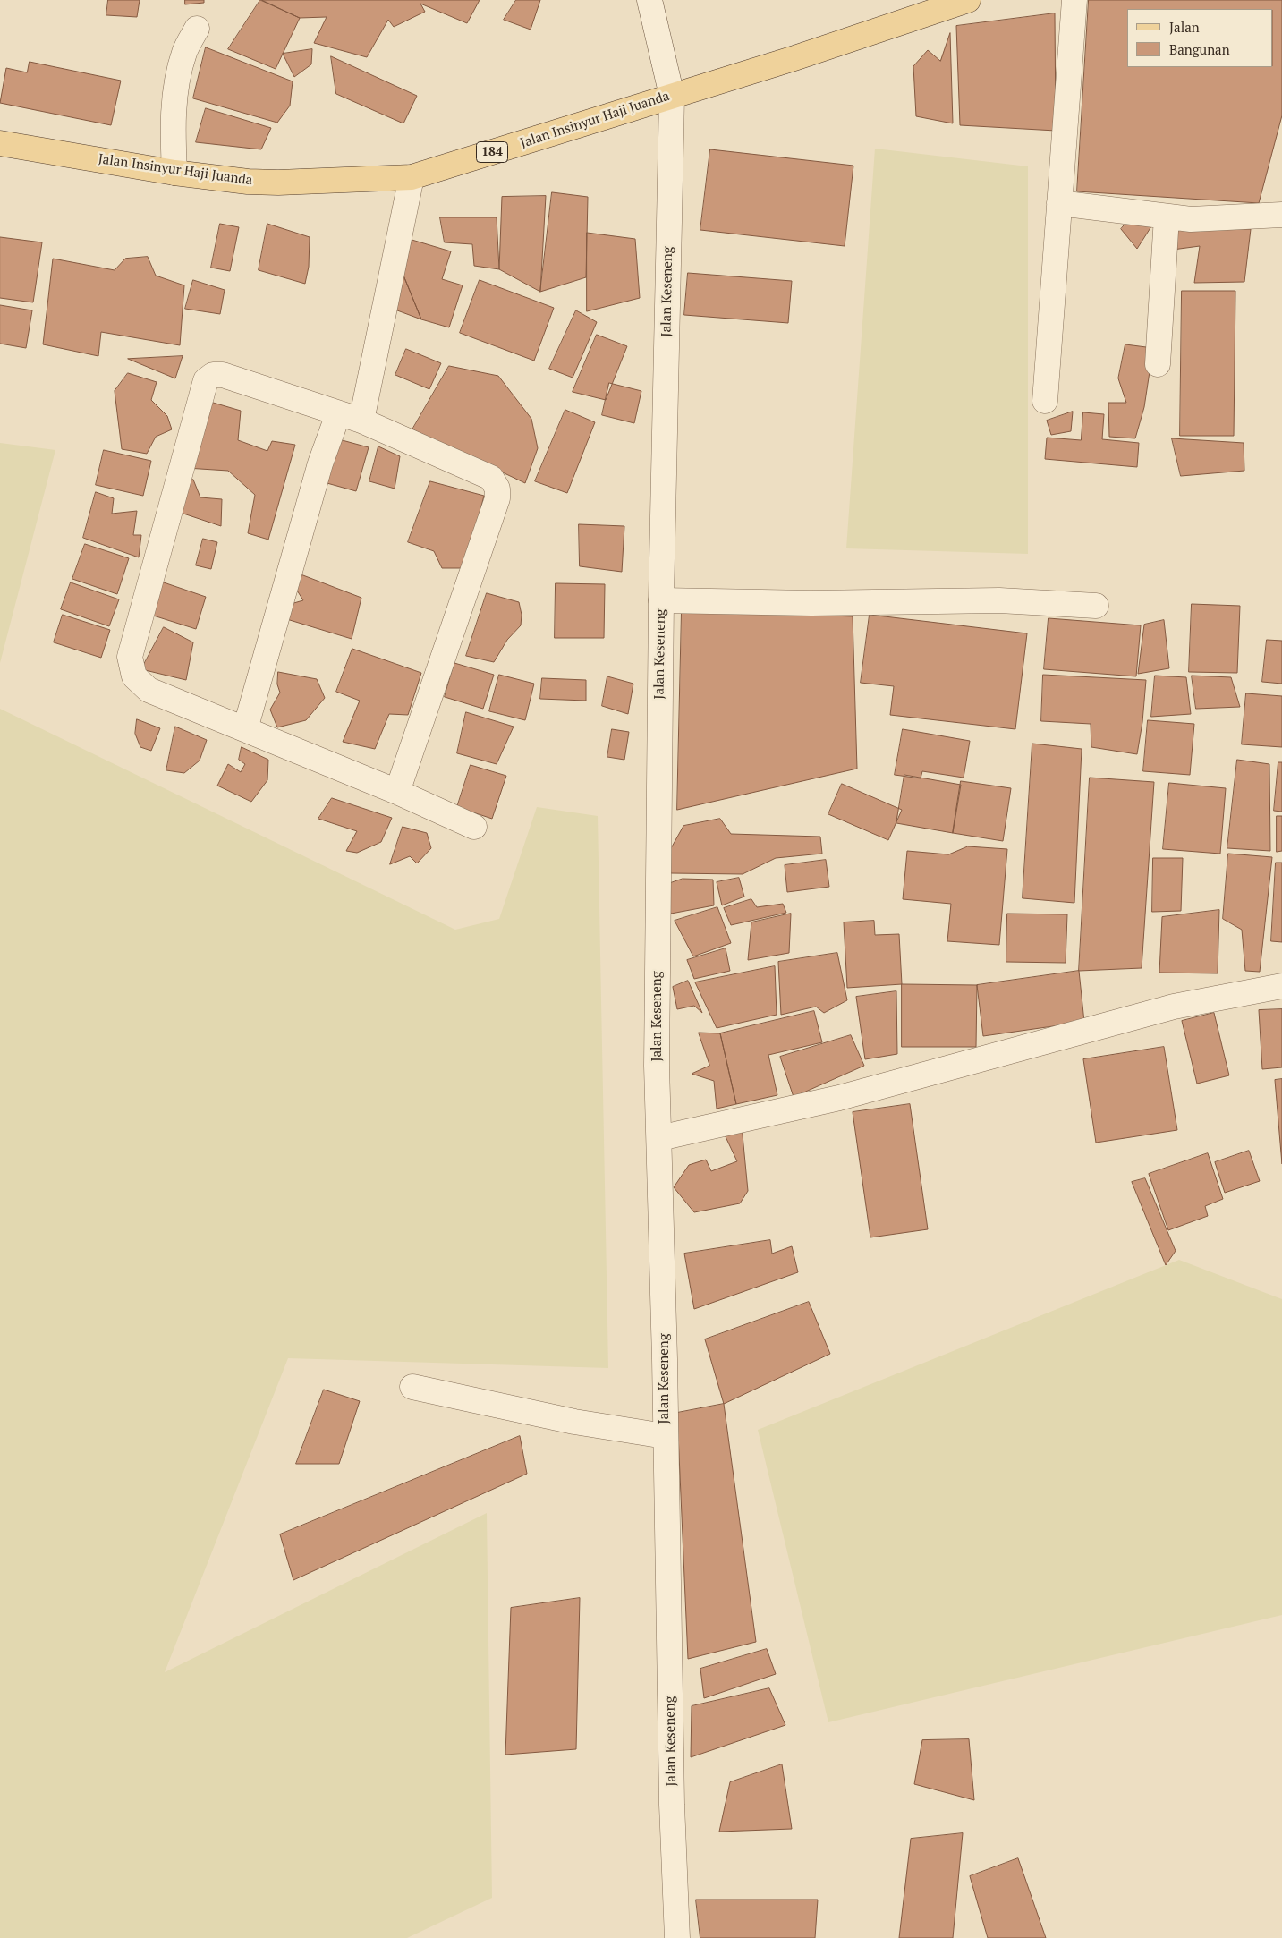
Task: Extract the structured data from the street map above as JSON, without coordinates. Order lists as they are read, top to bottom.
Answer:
{
  "streets": {
    "main road": ["Jalan Insinyur Haji Juanda", "184"],
    "street": ["Jalan Keseneng"]
  },
  "crossings": [
    ["Jalan Insinyur Haji Juanda", "Jalan Keseneng"]
  ],
  "legend": ["Jalan", "Bangunan"]
}
